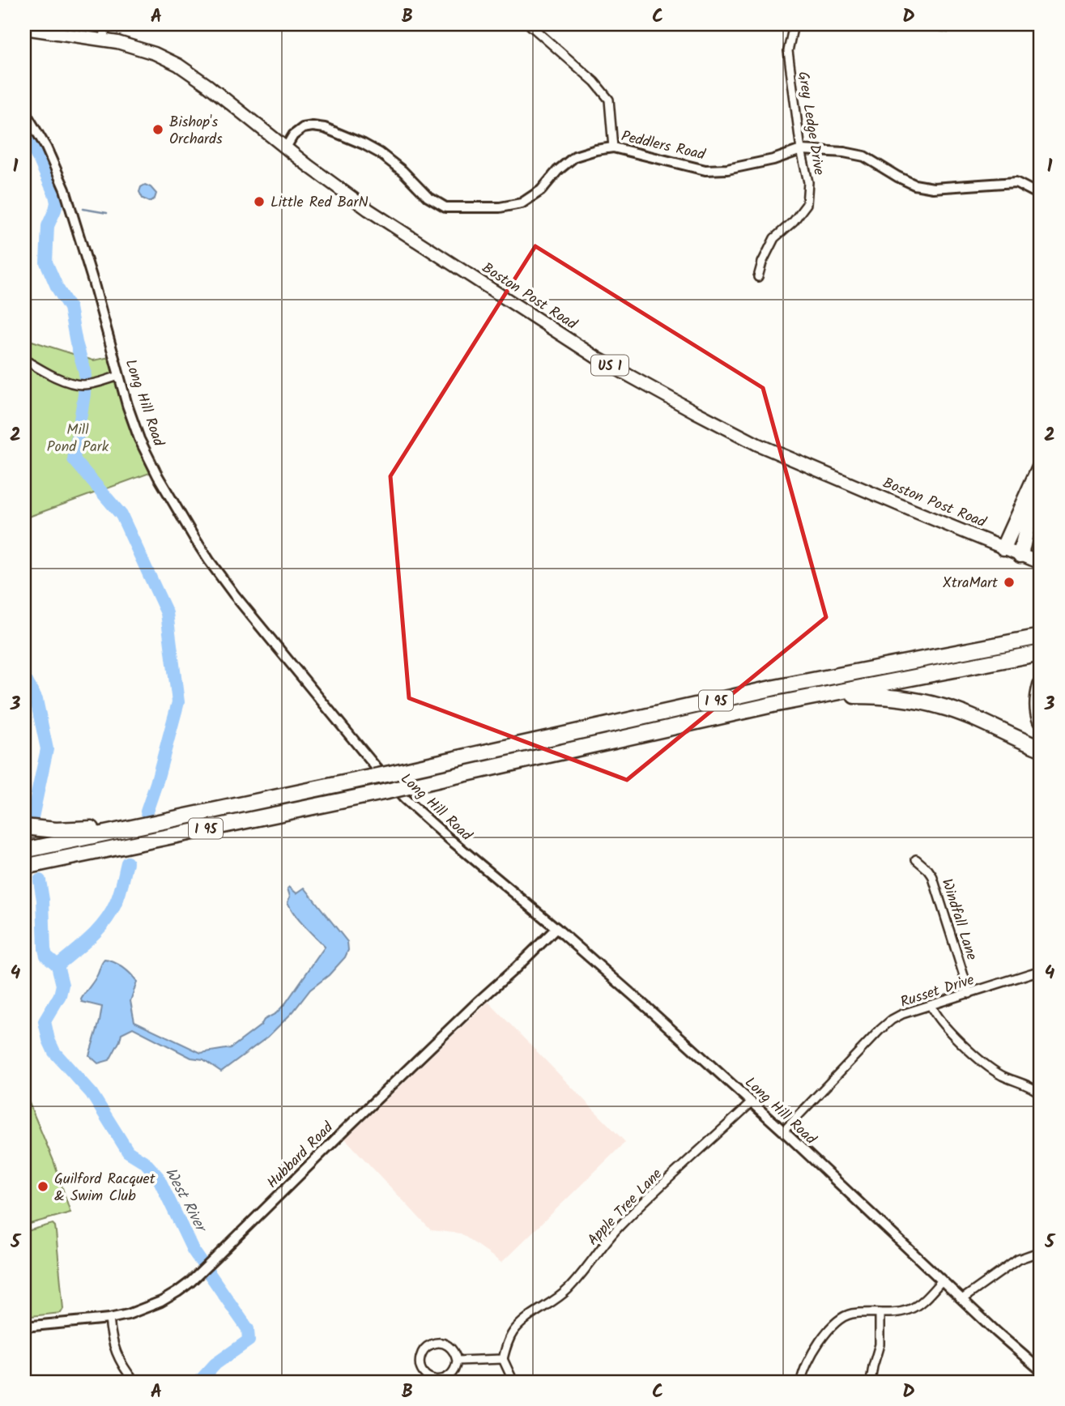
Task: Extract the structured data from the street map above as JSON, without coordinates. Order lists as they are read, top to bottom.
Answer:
{
  "streets": {
    "highway": ["I 95"],
    "main road": ["Boston Post Road", "US 1"],
    "street": [
      "Grey Ledge Drive",
      "Peddlers Road",
      "Long Hill Road",
      "Windfall Lane",
      "Russet Drive",
      "Hubbard Road",
      "Apple Tree Lane"
    ]
  },
  "crossings": [
    ["Grey Ledge Drive", "Peddlers Road"],
    ["Peddlers Road", "Boston Post Road"],
    ["Long Hill Road", "Russet Drive"],
    ["Long Hill Road", "Hubbard Road"],
    ["Long Hill Road", "Apple Tree Lane"],
    ["Windfall Lane", "Russet Drive"]
  ],
  "water": ["West River"],
  "parks": ["Mill Pond Park"],
  "places": [
    "Bishop's Orchards",
    "Little Red BarN",
    "XtraMart",
    "Guilford Racquet & Swim Club"
  ],
  "grid": {
    "columns": [
      "A",
      "B",
      "C",
      "D"
    ],
    "rows": [
      "1",
      "2",
      "3",
      "4",
      "5"
    ]
  }
}
